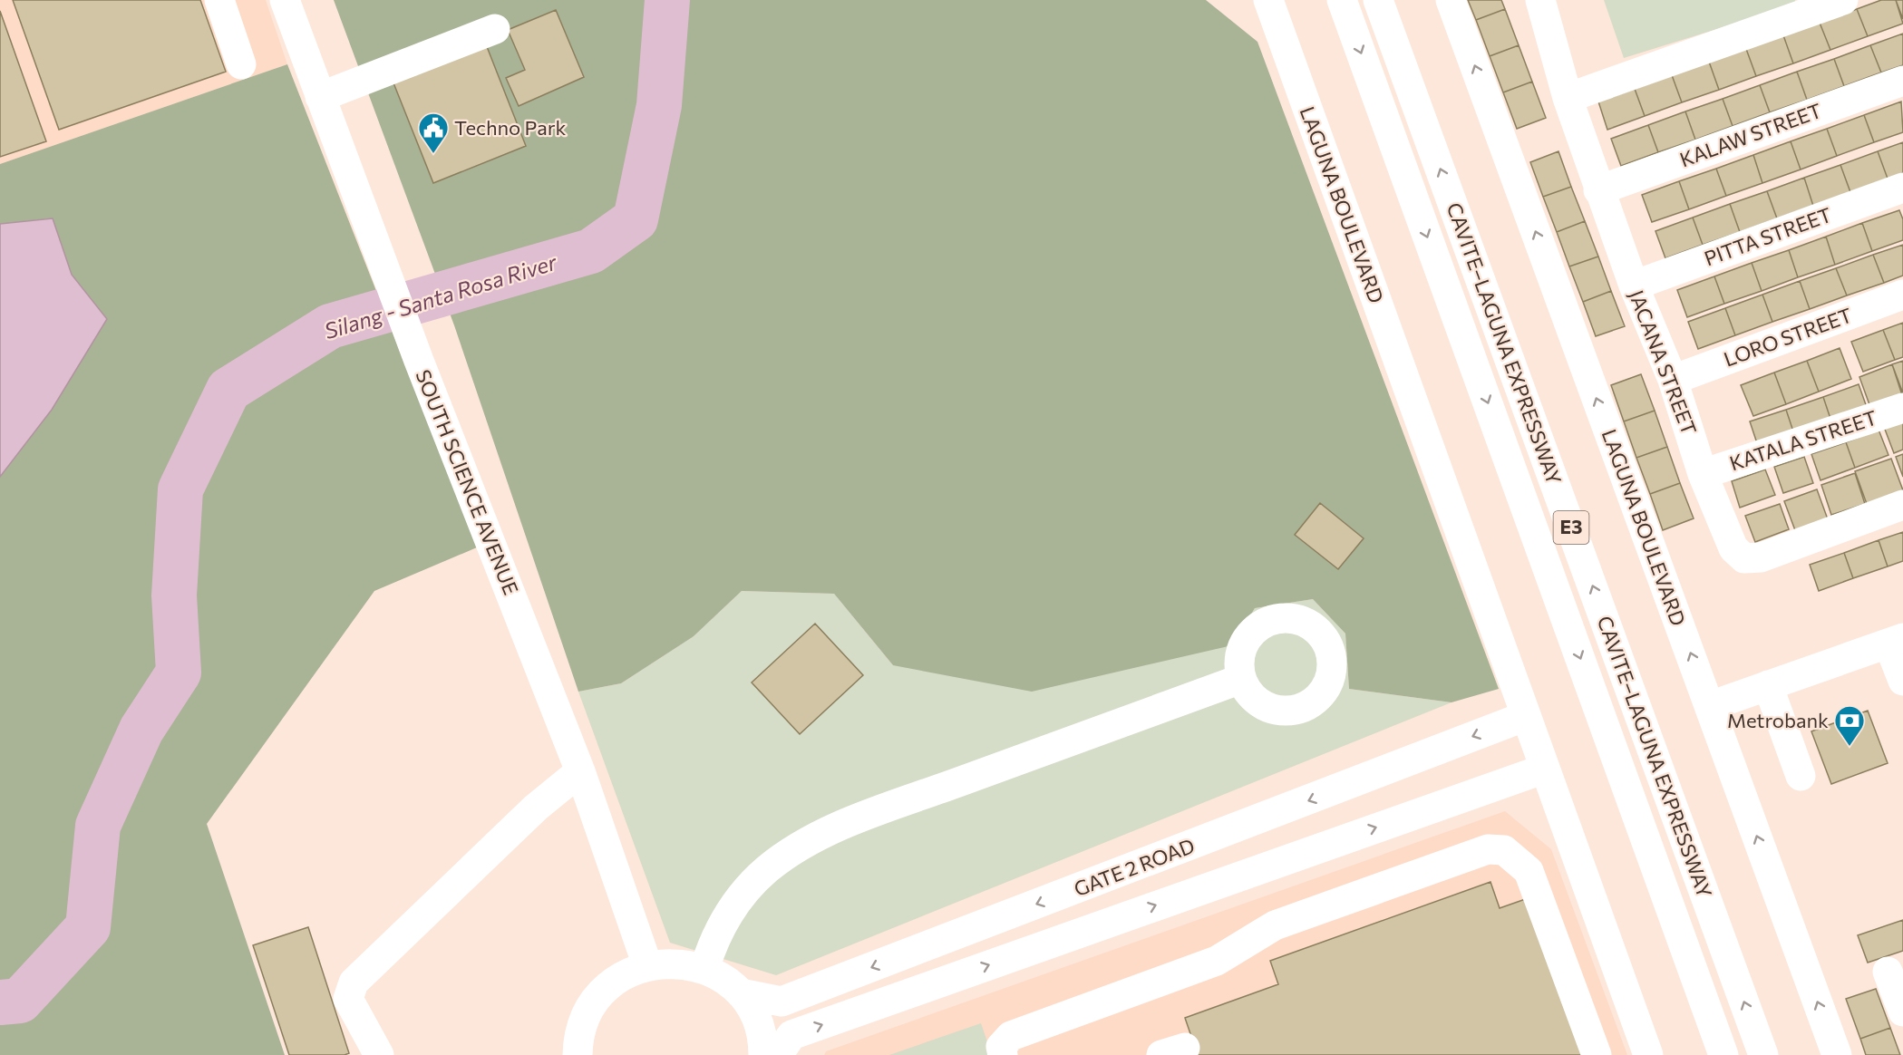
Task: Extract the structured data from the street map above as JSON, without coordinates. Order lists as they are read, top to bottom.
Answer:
{
  "streets": {
    "main road": [
      "KALAW STREET",
      "LAGUNA BOULEVARD",
      "PITTA STREET",
      "LORO STREET",
      "CAVITE–LAGUNA EXPRESSWAY",
      "JACANA STREET",
      "KATALA STREET",
      "SOUTH SCIENCE AVENUE",
      "E3",
      "GATE 2 ROAD"
    ]
  },
  "crossings": [
    ["KALAW STREET", "JACANA STREET"],
    ["LAGUNA BOULEVARD", "GATE 2 ROAD"],
    ["PITTA STREET", "JACANA STREET"],
    ["LORO STREET", "JACANA STREET"],
    ["JACANA STREET", "KATALA STREET"]
  ],
  "water": ["Silang - Santa Rosa River"],
  "places": {
    "public building": ["Techno Park"],
    "bank": ["Metrobank"]
  }
}
